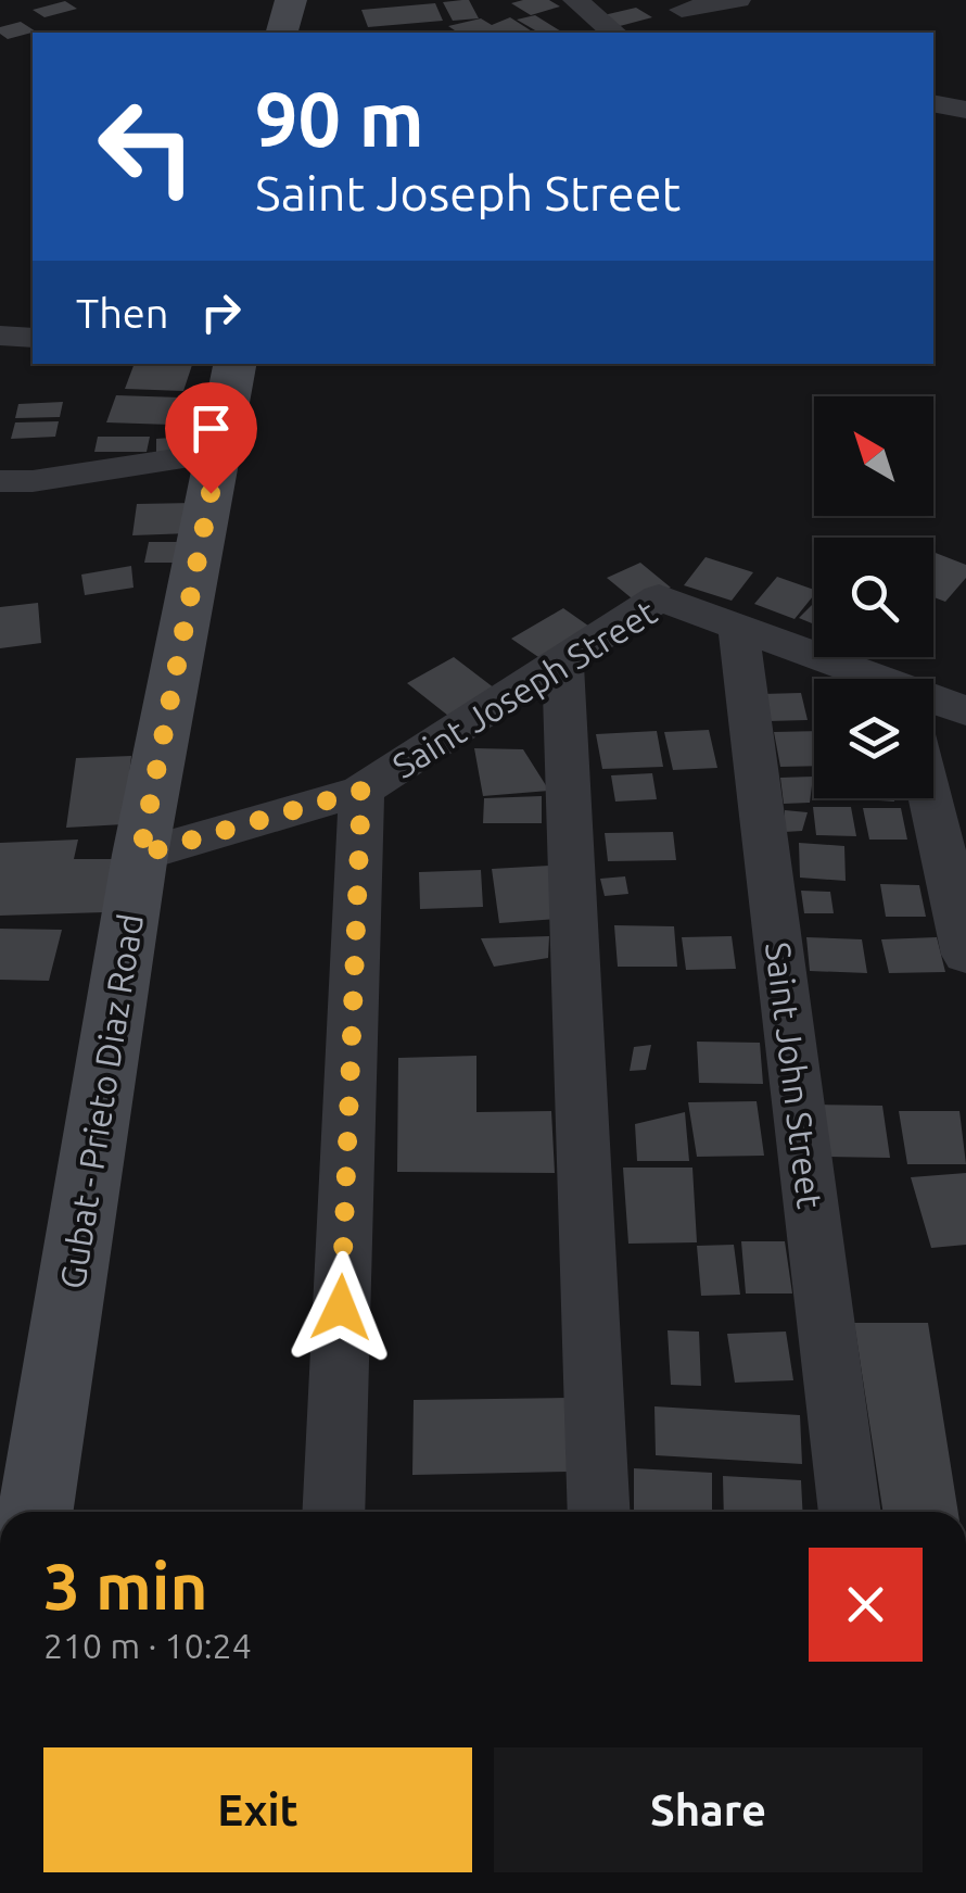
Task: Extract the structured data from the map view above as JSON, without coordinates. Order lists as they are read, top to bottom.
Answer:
{
  "streets": {
    "main road": ["Gubat - Prieto Diaz Road"],
    "street": ["Saint Joseph Street", "Saint John Street"]
  },
  "crossings": [
    ["Saint Joseph Street", "Saint John Street"],
    ["Saint Joseph Street", "Gubat - Prieto Diaz Road"]
  ],
  "north": "top left",
  "page": {
    "turn": ["90 m", "Saint Joseph Street"],
    "then": "Then",
    "heading": ["3 min", "210 m · 10:24"],
    "buttons": ["Exit", "Share"]
  }
}
